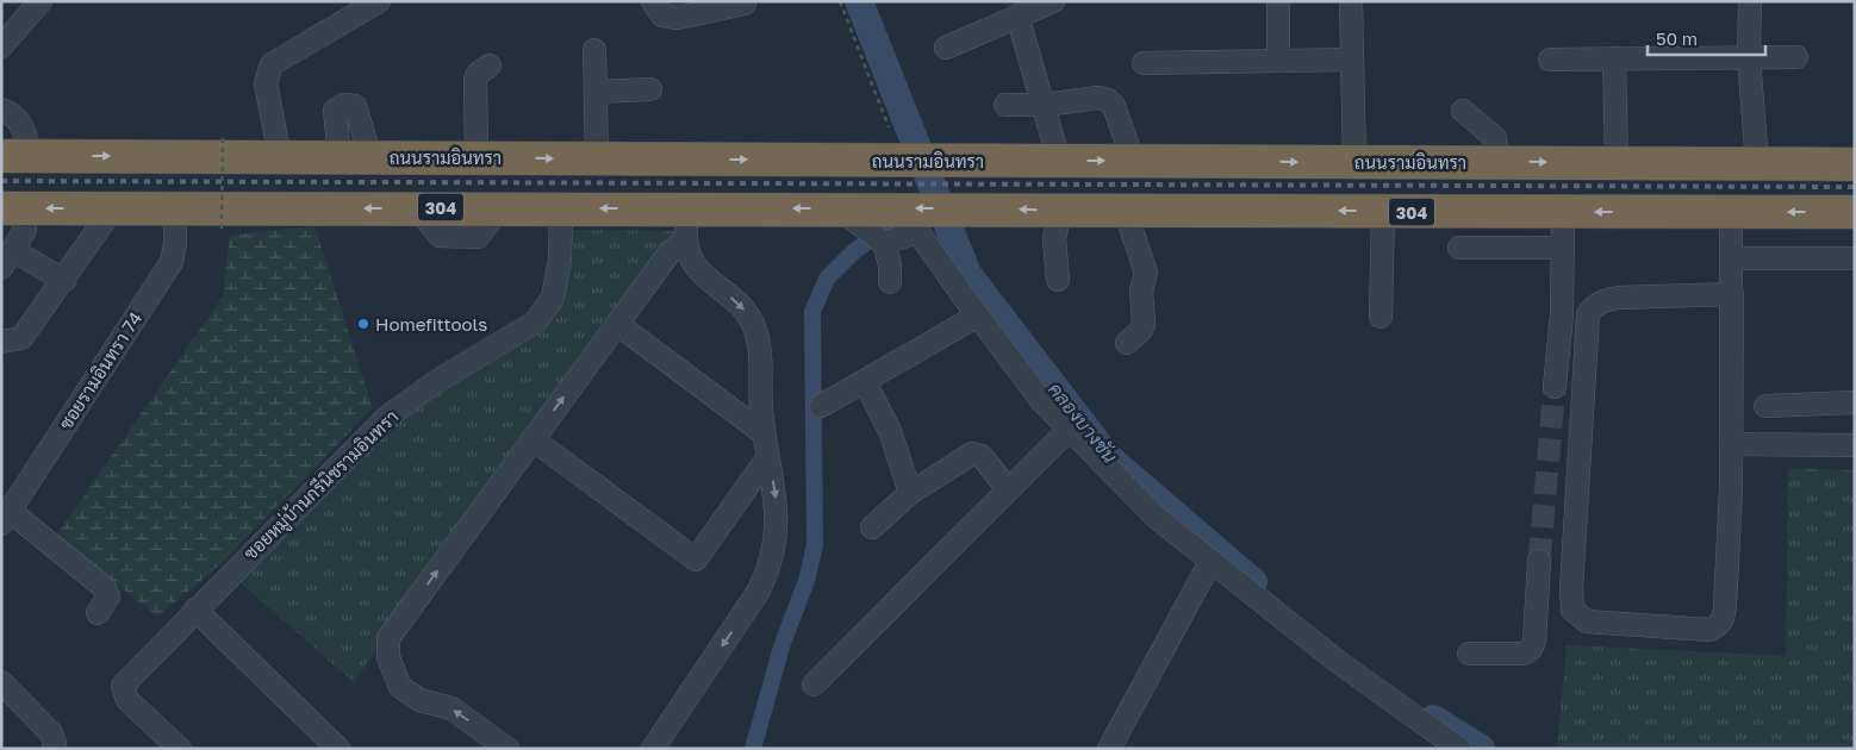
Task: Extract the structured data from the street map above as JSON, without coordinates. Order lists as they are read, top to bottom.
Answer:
{
  "streets": {
    "highway": ["ถนนรามอินทรา", "304"],
    "street": ["ซอยรามอินทรา 74", "ซอยหมู่บ้านกรีนิชรามอินทรา"]
  },
  "crossings": [
    ["304", "ซอยรามอินทรา 74"],
    ["304", "ซอยหมู่บ้านกรีนิชรามอินทรา"]
  ],
  "water": ["คลองบางชัน"],
  "places": ["Homefittools"],
  "scale_bar": "50 m"
}
